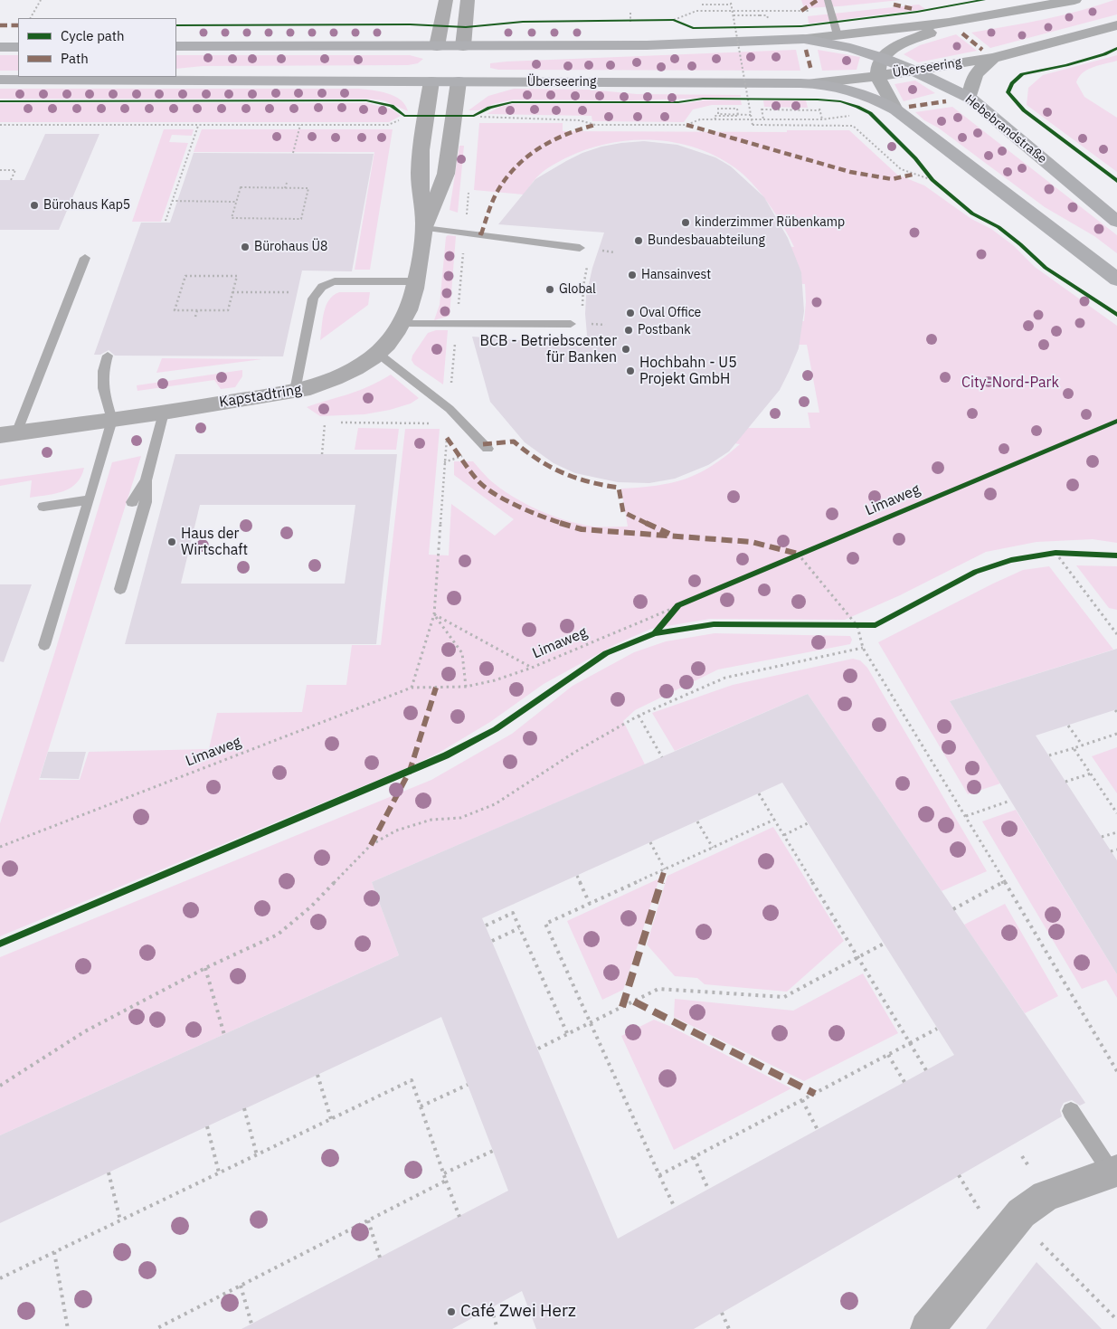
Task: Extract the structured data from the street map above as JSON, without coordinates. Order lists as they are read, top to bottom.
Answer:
{
  "streets": {
    "main road": ["Überseering", "Hebebrandstraße"],
    "street": ["Kapstadtring"],
    "cycle path": ["Limaweg"]
  },
  "crossings": [
    ["Überseering", "Hebebrandstraße"],
    ["Überseering", "Kapstadtring"]
  ],
  "parks": ["City-Nord-Park"],
  "places": [
    "Bürohaus Kap5",
    "kinderzimmer Rübenkamp",
    "Bundesbauabteilung",
    "Bürohaus Ü8",
    "Hansainvest",
    "Global",
    "Oval Office",
    "Postbank",
    "BCB - Betriebscenter für Banken",
    "Hochbahn - U5 Projekt GmbH",
    "Haus der Wirtschaft",
    "Café Zwei Herz"
  ],
  "legend": ["Cycle path", "Path"]
}
